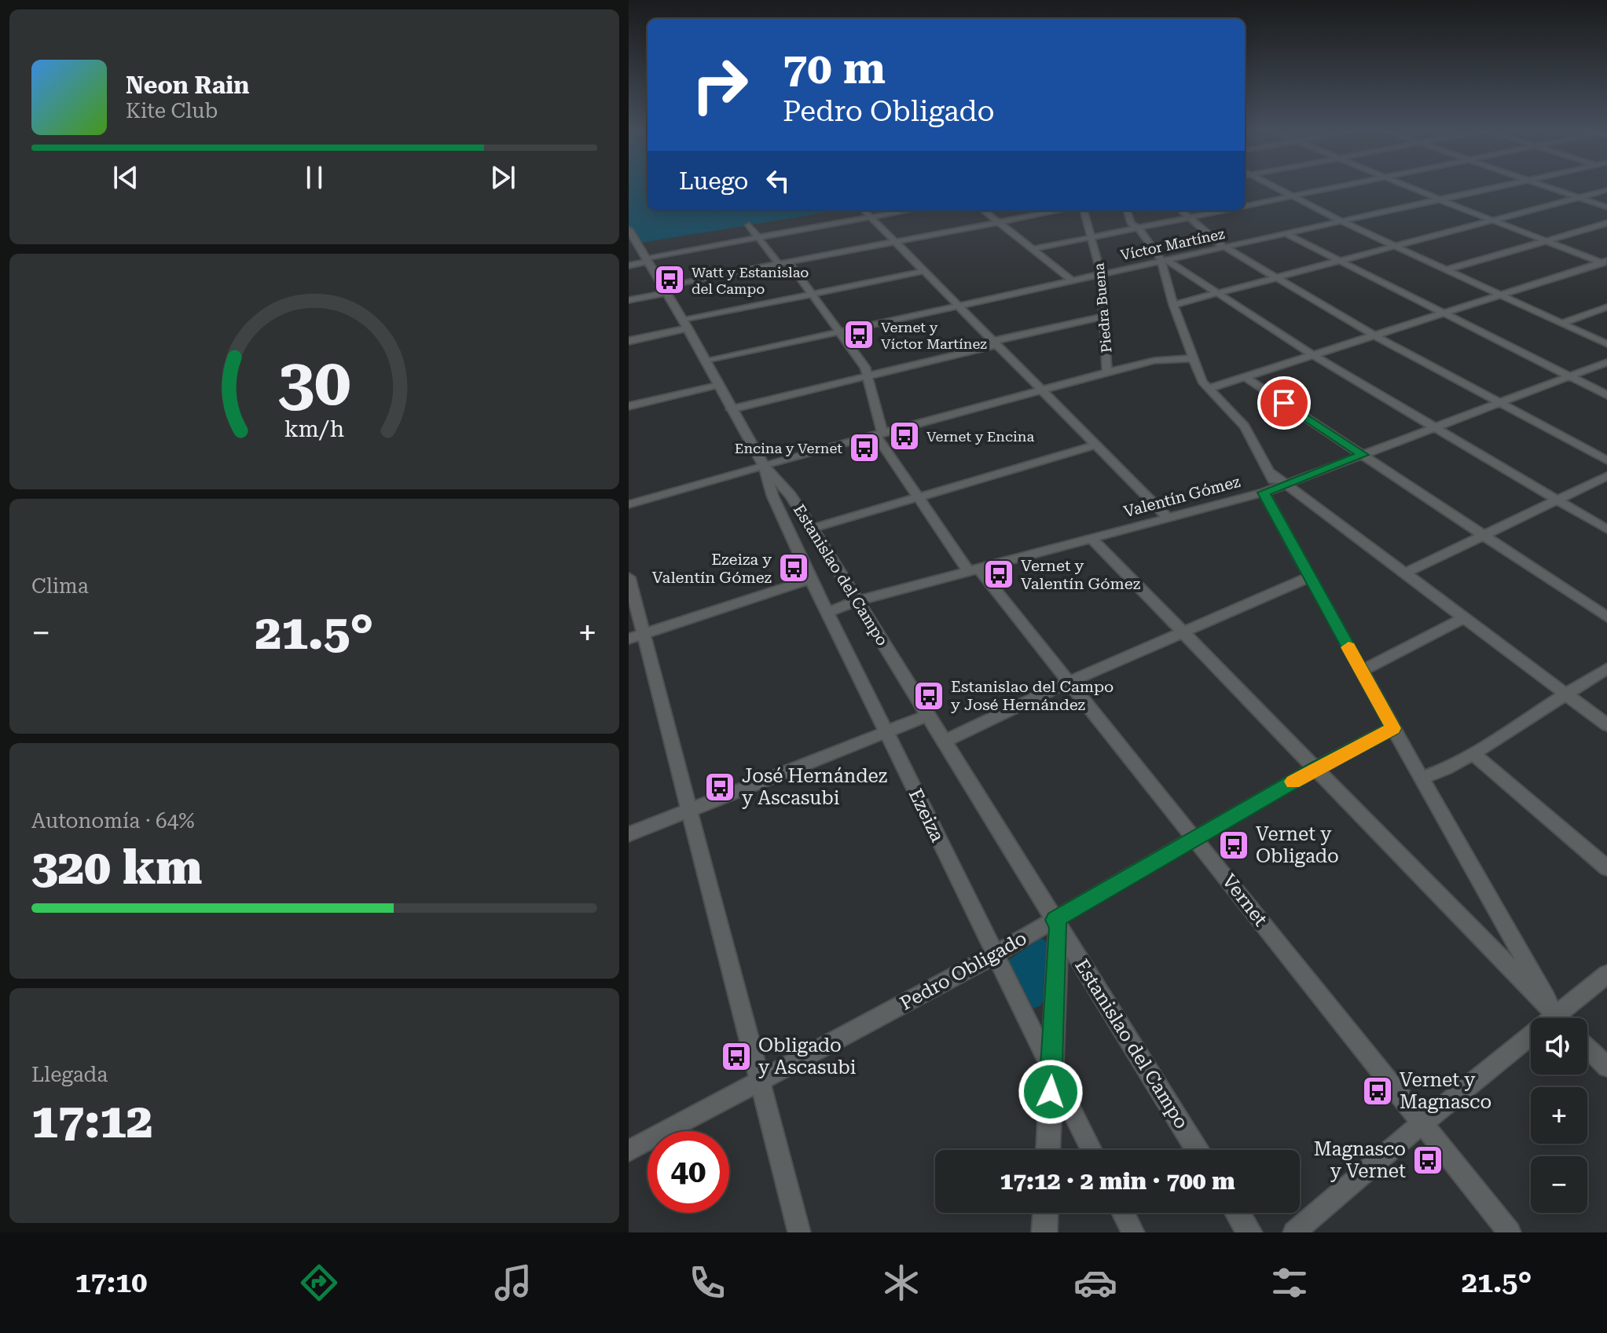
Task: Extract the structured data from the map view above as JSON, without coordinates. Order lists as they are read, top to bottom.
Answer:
{
  "streets": {
    "street": [
      "Víctor Martínez",
      "Piedra Buena",
      "Valentín Gómez",
      "Estanislao del Campo",
      "Ezeiza",
      "Vernet",
      "Pedro Obligado"
    ]
  },
  "crossings": [
    ["Víctor Martínez", "Piedra Buena"],
    ["Víctor Martínez", "Estanislao del Campo"],
    ["Víctor Martínez", "Vernet"],
    ["Valentín Gómez", "Estanislao del Campo"],
    ["Valentín Gómez", "Ezeiza"],
    ["Valentín Gómez", "Vernet"],
    ["Estanislao del Campo", "Ezeiza"],
    ["Estanislao del Campo", "Pedro Obligado"],
    ["Ezeiza", "Pedro Obligado"],
    ["Vernet", "Pedro Obligado"]
  ],
  "places": {
    "bus stop": [
      "Watt y Estanislao del Campo",
      "Vernet y Víctor Martínez",
      "Vernet y Encina",
      "Encina y Vernet",
      "Ezeiza y Valentín Gómez",
      "Vernet y Valentín Gómez",
      "Estanislao del Campo y José Hernández",
      "José Hernández y Ascasubi",
      "Vernet y Obligado",
      "Obligado y Ascasubi",
      "Vernet y Magnasco",
      "Magnasco y Vernet"
    ]
  },
  "page": {
    "turn": ["70 m", "Pedro Obligado"],
    "song": ["Neon Rain", "Kite Club"],
    "then": "Luego",
    "tile": [
      "Clima",
      ["Autonomía · 64%", "320 km"],
      ["Llegada", "17:12"]
    ],
    "heat": ["−", "21.5°", "+"],
    "map_buttons": ["+", "−"],
    "limit": "40",
    "trip": "17:12 · 2 min · 700 m",
    "tabs": ["17:10", "21.5°"],
    "gauge": ["30", "km/h"]
  }
}
